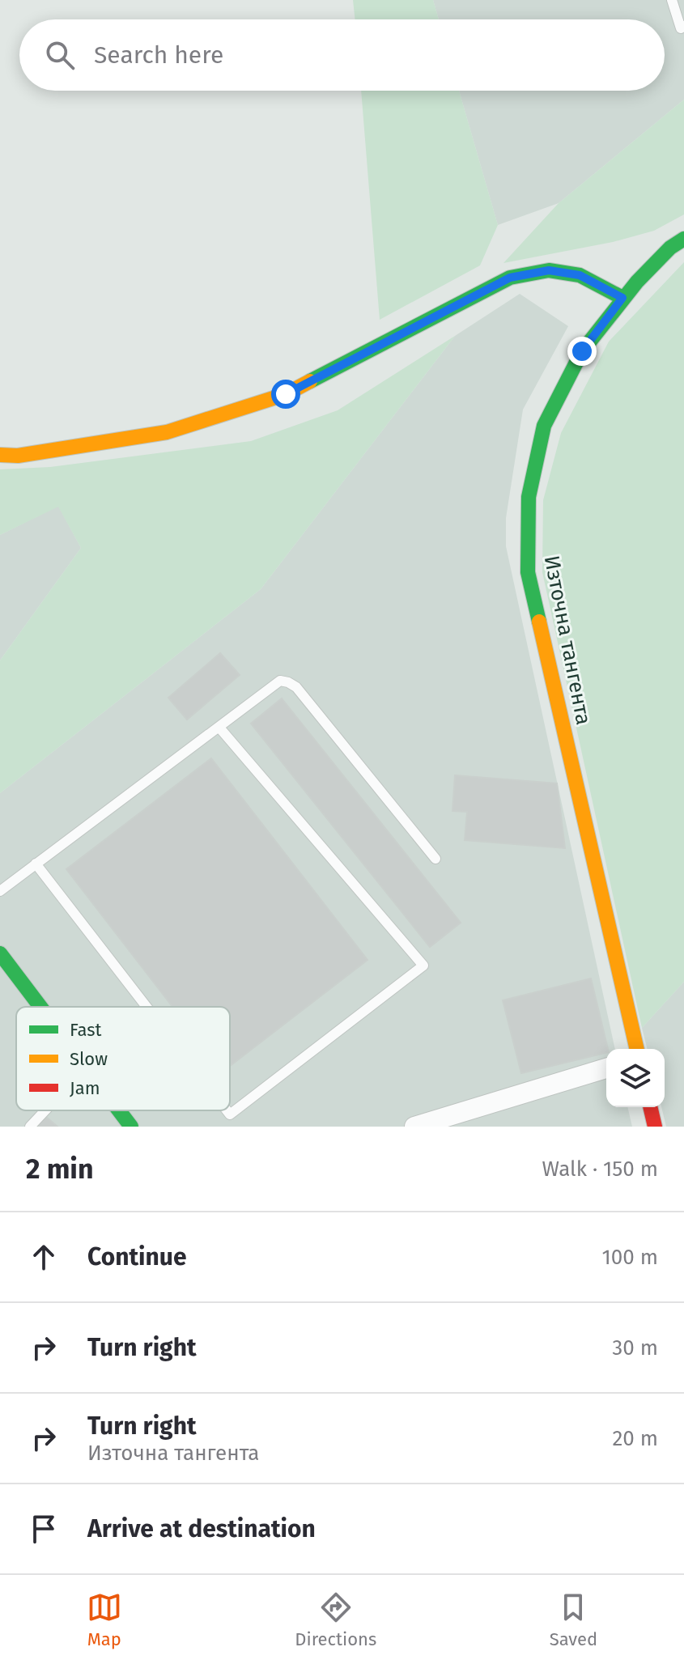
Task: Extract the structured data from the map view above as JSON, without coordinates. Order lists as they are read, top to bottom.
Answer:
{
  "streets": {
    "street": ["Източна тангента"]
  },
  "legend": ["Fast", "Slow", "Jam"],
  "page": {
    "search": "Search here",
    "heading": ["2 min", "Walk · 150 m"],
    "list": [
      ["Continue", "100 m"],
      ["Turn right", "30 m"],
      ["Turn right", "Източна тангента", "20 m"],
      "Arrive at destination"
    ],
    "nav": ["Map", "Directions", "Saved"]
  }
}
